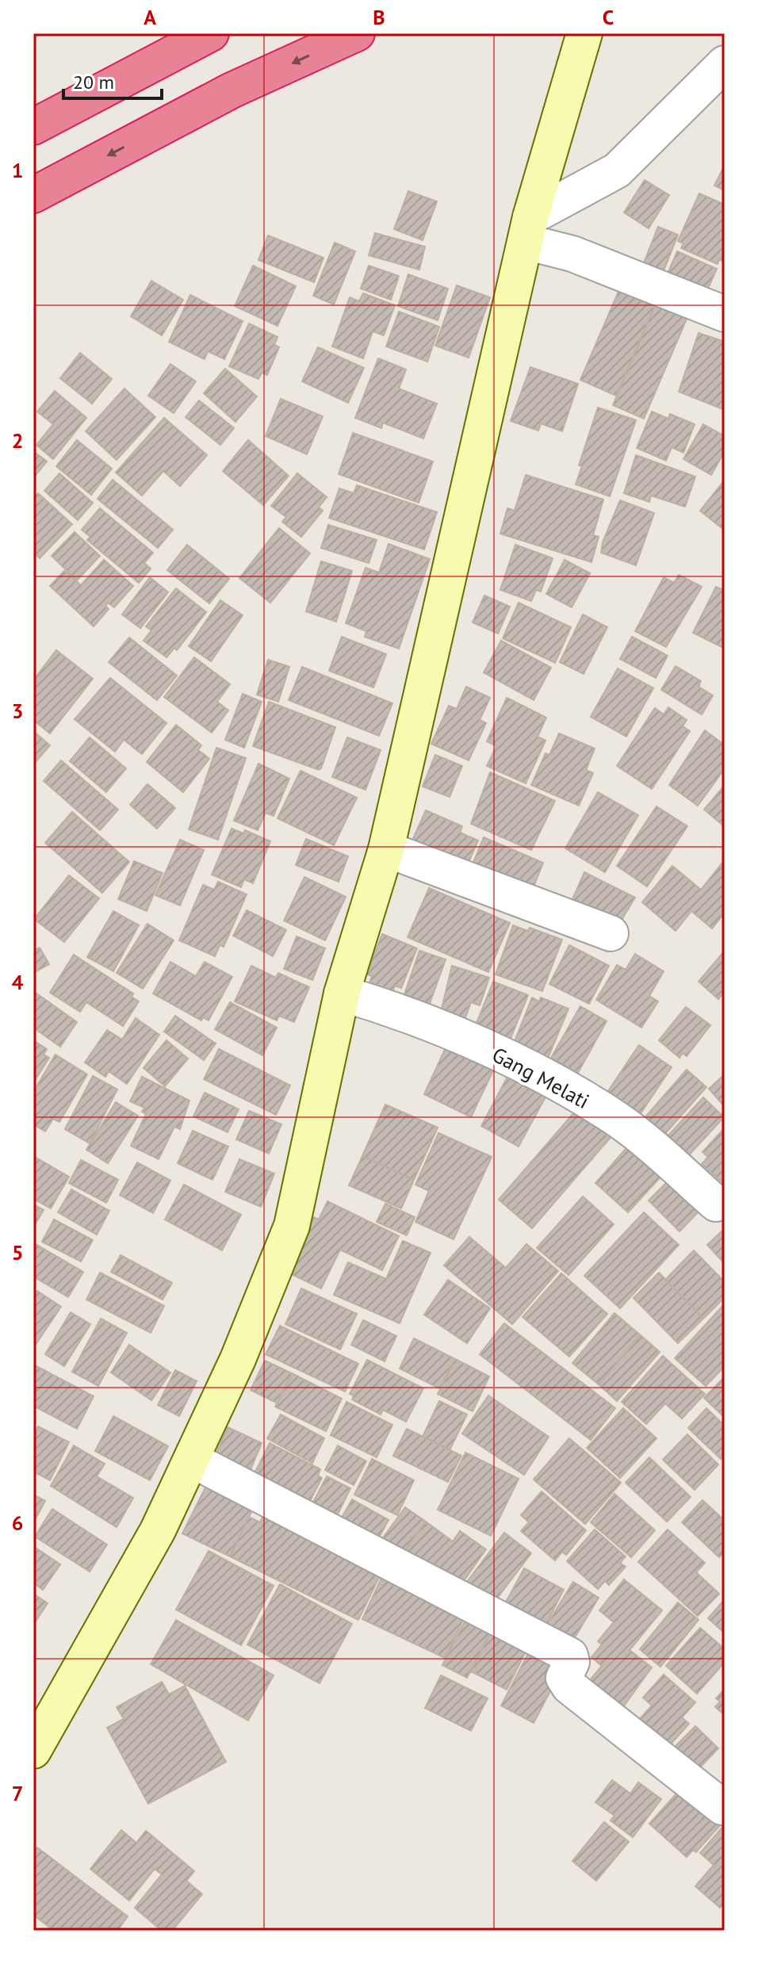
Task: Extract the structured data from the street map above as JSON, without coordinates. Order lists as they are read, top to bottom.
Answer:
{
  "streets": {
    "street": ["Gang Melati"]
  },
  "scale_bar": "20 m",
  "grid": {
    "columns": ["A", "B", "C"],
    "rows": [
      "1",
      "2",
      "3",
      "4",
      "5",
      "6",
      "7"
    ]
  }
}
